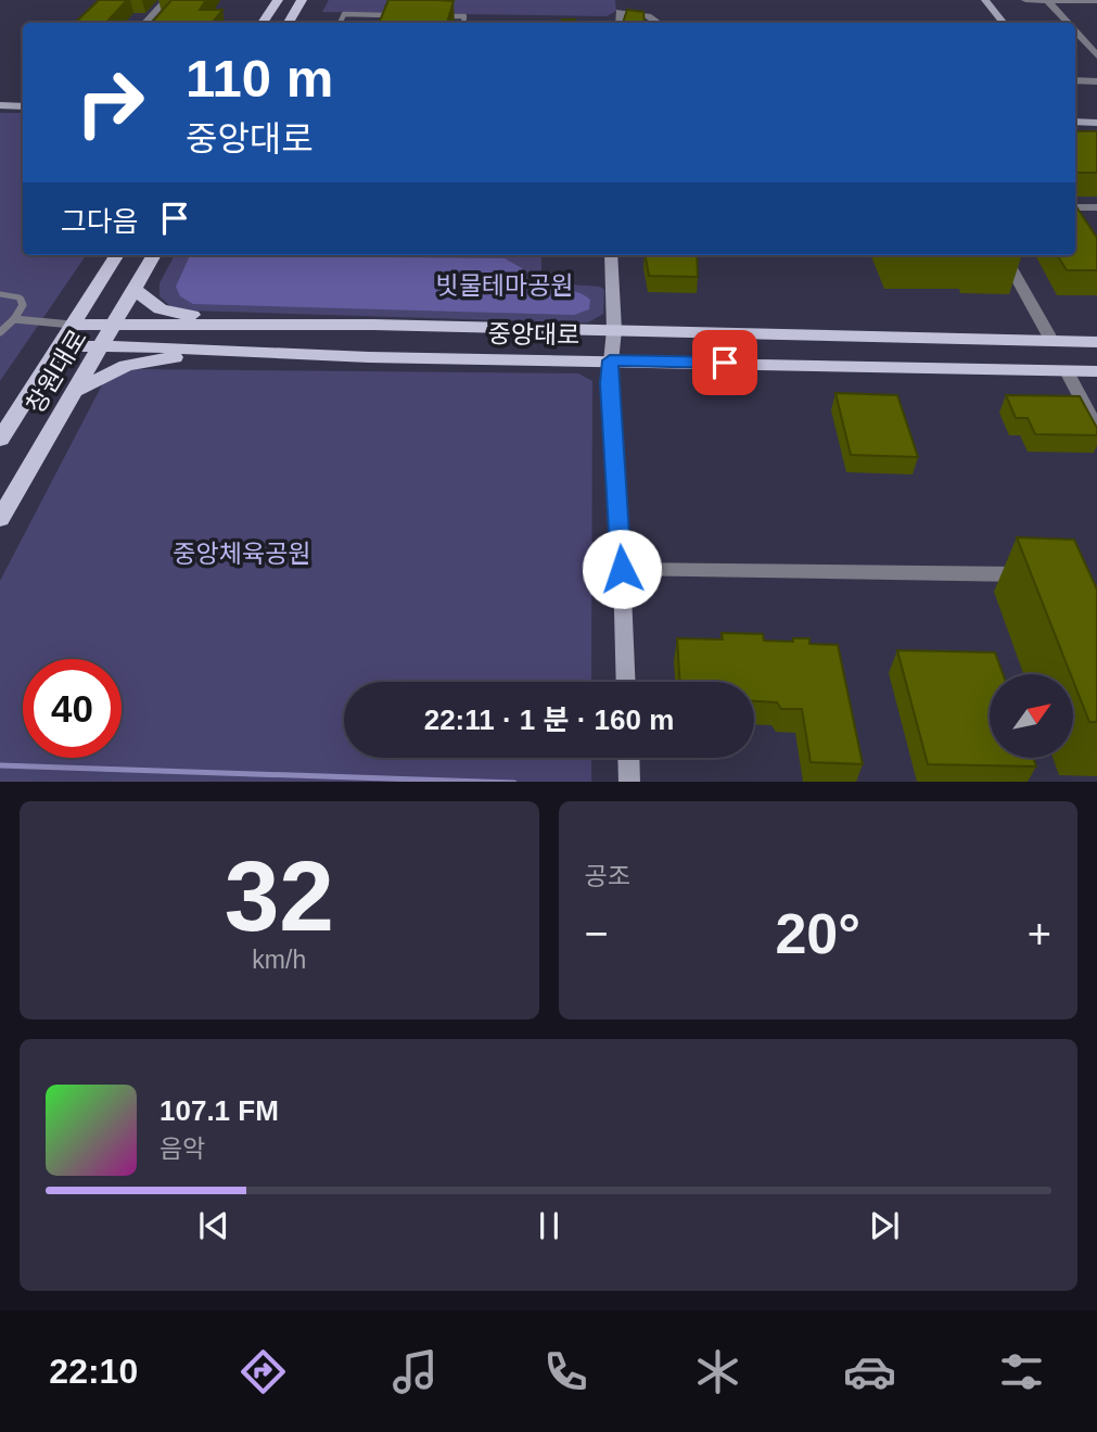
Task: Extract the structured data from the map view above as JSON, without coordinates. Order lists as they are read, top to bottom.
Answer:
{
  "streets": {
    "main road": ["중앙대로", "창원대로"]
  },
  "crossings": [
    ["중앙대로", "창원대로"]
  ],
  "parks": ["빗물테마공원", "중앙체육공원"],
  "north": "top right",
  "page": {
    "turn": ["110 m", "중앙대로"],
    "then": "그다음",
    "limit": "40",
    "trip": "22:11 · 1 분 · 160 m",
    "tile": [
      ["32", "km/h"],
      "공조"
    ],
    "heat": ["−", "20°", "+"],
    "song": ["107.1 FM", "음악"],
    "tabs": "22:10"
  }
}
